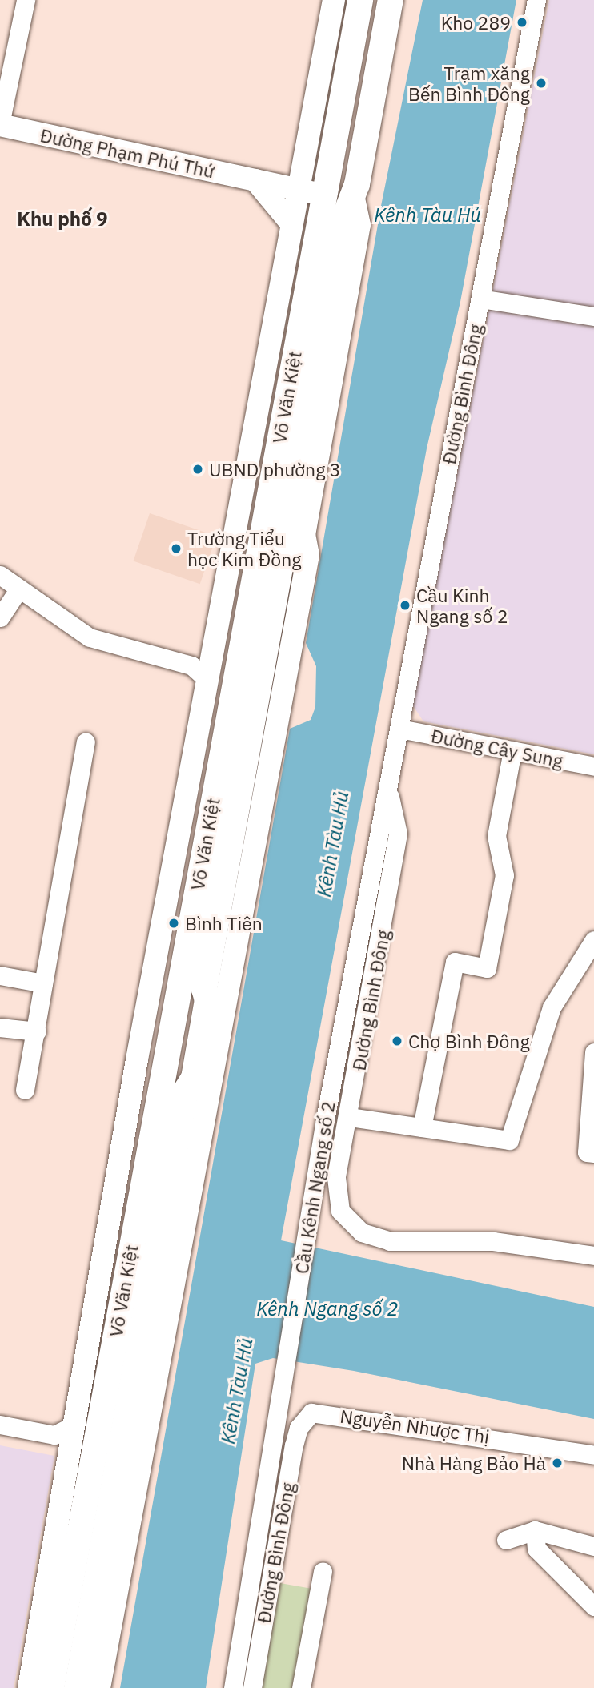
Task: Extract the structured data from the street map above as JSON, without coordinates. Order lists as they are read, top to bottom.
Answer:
{
  "streets": {
    "highway": ["Võ Văn Kiệt"],
    "main road": ["Đường Phạm Phú Thứ"],
    "street": [
      "Đường Bình Đông",
      "Đường Cây Sung",
      "Cầu Kênh Ngang số 2",
      "Nguyễn Nhược Thị"
    ]
  },
  "crossings": [
    ["Đường Phạm Phú Thứ", "Võ Văn Kiệt"],
    ["Đường Bình Đông", "Đường Cây Sung"],
    ["Đường Bình Đông", "Cầu Kênh Ngang số 2"],
    ["Đường Bình Đông", "Nguyễn Nhược Thị"]
  ],
  "districts": ["Khu phố 9"],
  "water": ["Kênh Tàu Hủ", "Kênh Ngang số 2"],
  "places": [
    "Kho 289",
    "Trạm xăng Bến Bình Đông",
    "UBND phường 3",
    "Trường Tiểu học Kim Đồng",
    "Cầu Kinh Ngang số 2",
    "Bình Tiên",
    "Chợ Bình Đông",
    "Nhà Hàng Bảo Hà"
  ]
}
